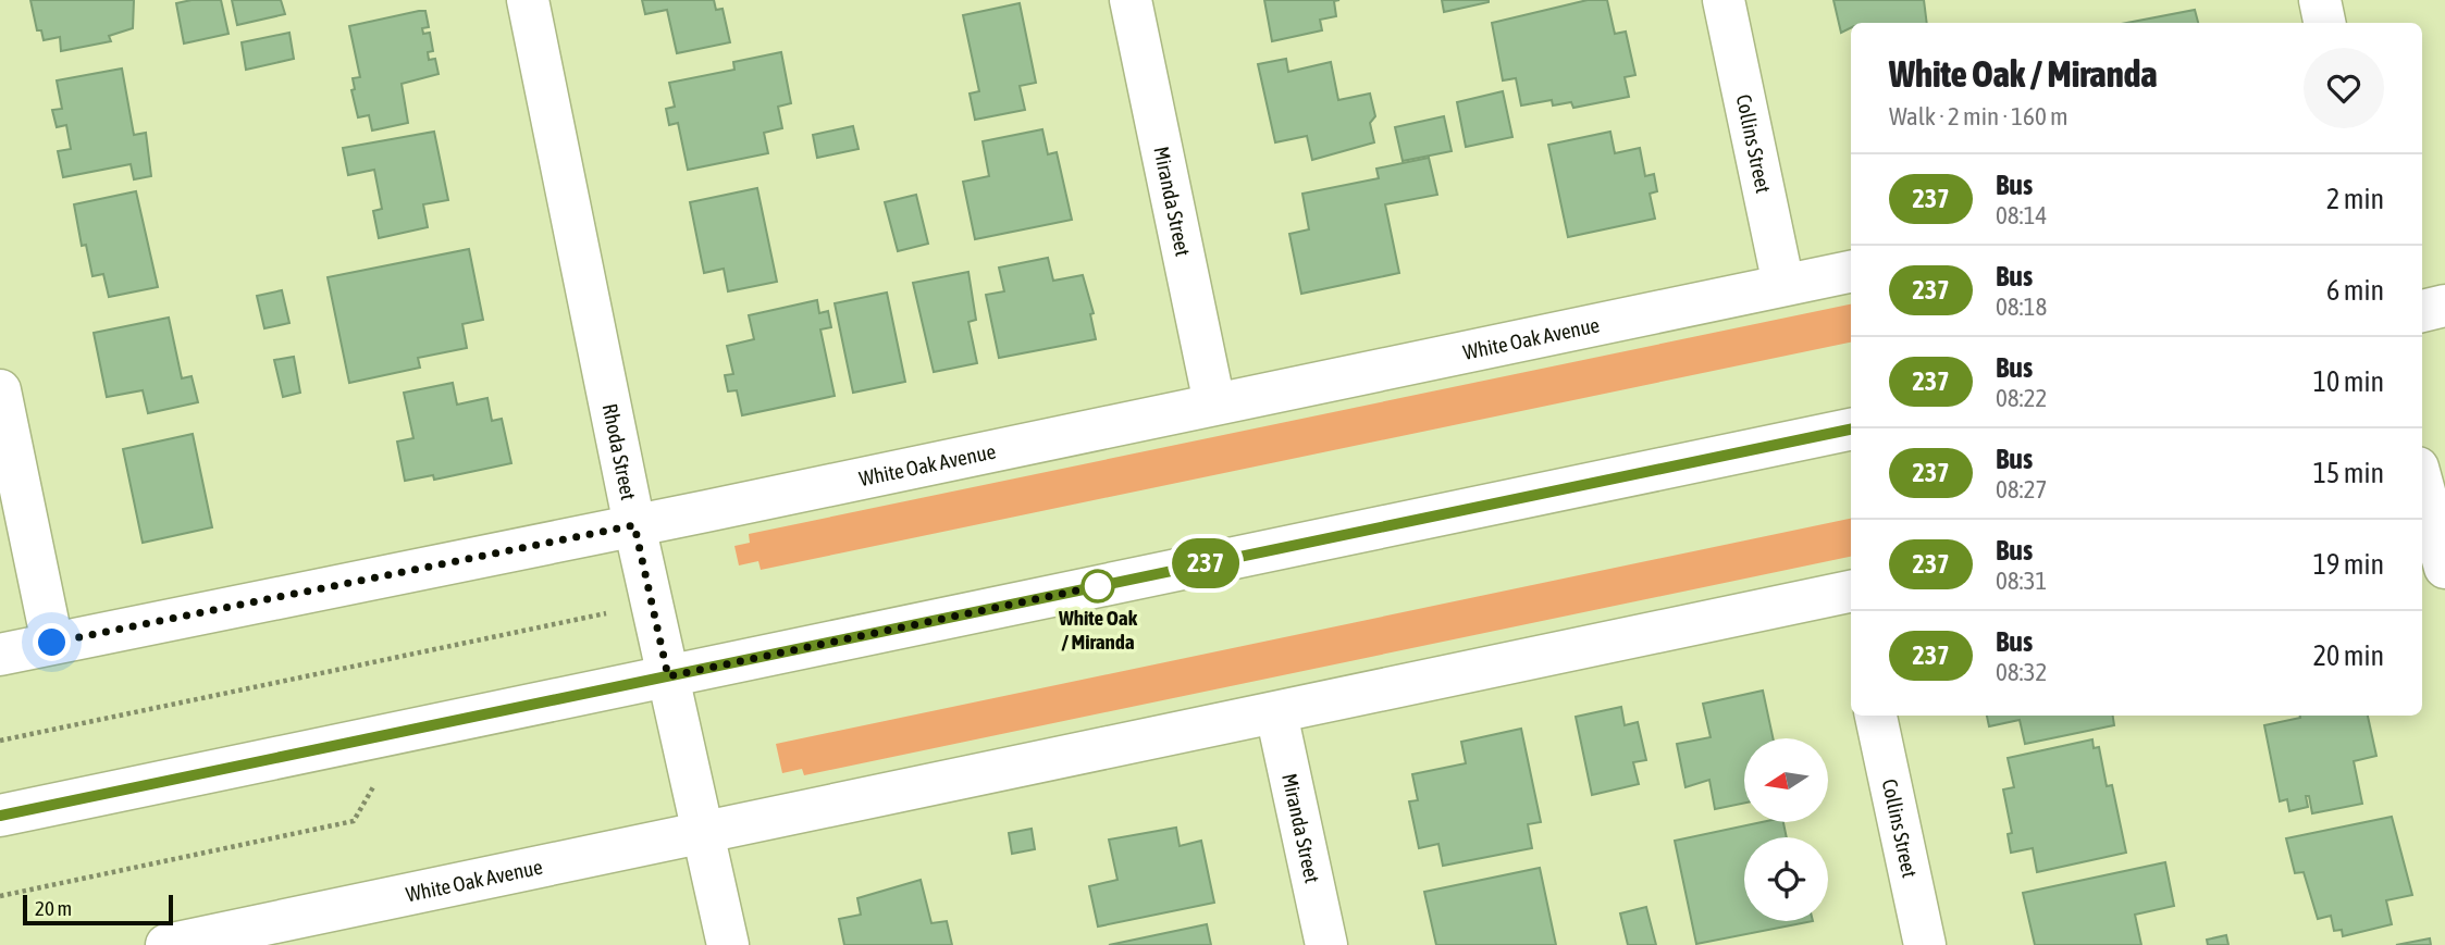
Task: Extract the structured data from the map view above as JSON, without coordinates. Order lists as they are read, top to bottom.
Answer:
{
  "streets": {
    "street": [
      "Collins Street",
      "Miranda Street",
      "White Oak Avenue",
      "Rhoda Street"
    ]
  },
  "crossings": [
    ["Collins Street", "White Oak Avenue"],
    ["Miranda Street", "White Oak Avenue"],
    ["White Oak Avenue", "Rhoda Street"]
  ],
  "places": ["White Oak / Miranda"],
  "lines": ["bus line 237"],
  "scale_bar": "20 m",
  "north": "left",
  "page": {
    "on_map": "237",
    "heading": ["White Oak / Miranda", "Walk · 2 min · 160 m"],
    "list": [
      {
        "mark": "237",
        "name": "Bus",
        "note": "08:14",
        "value": "2 min"
      },
      {
        "mark": "237",
        "name": "Bus",
        "note": "08:18",
        "value": "6 min"
      },
      {
        "mark": "237",
        "name": "Bus",
        "note": "08:22",
        "value": "10 min"
      },
      {
        "mark": "237",
        "name": "Bus",
        "note": "08:27",
        "value": "15 min"
      },
      {
        "mark": "237",
        "name": "Bus",
        "note": "08:31",
        "value": "19 min"
      },
      {
        "mark": "237",
        "name": "Bus",
        "note": "08:32",
        "value": "20 min"
      }
    ],
    "scale": "20 m"
  }
}
